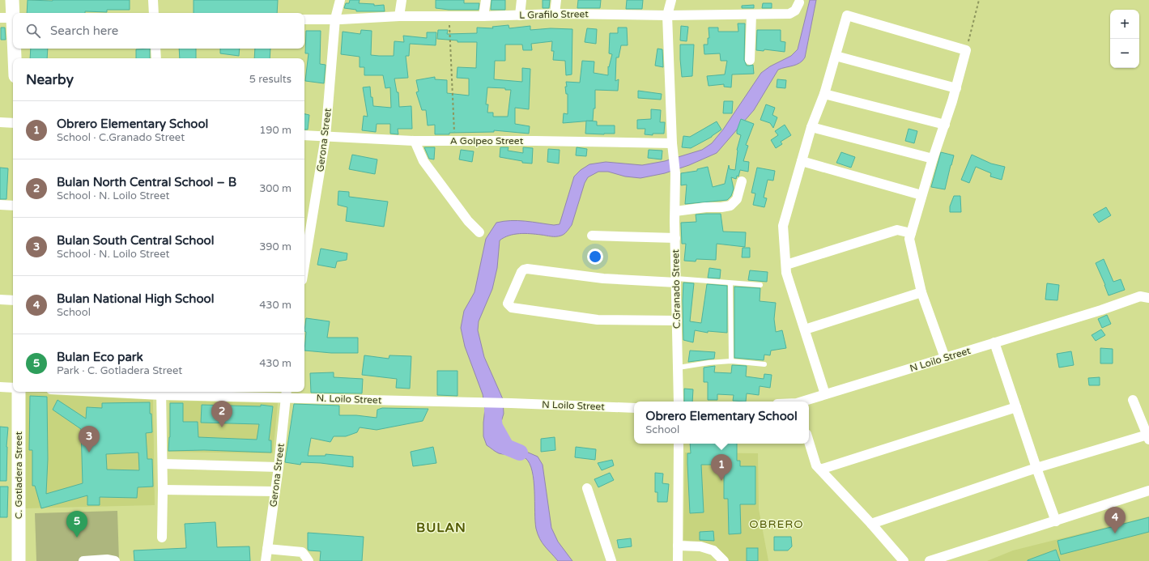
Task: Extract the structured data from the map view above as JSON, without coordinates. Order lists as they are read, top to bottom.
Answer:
{
  "streets": {
    "main road": ["C. Gotladera Street"],
    "street": [
      "L Grafilo Street",
      "Gerona Street",
      "A Golpeo Street",
      "C.Granado Street",
      "N Loilo Street",
      "N. Loilo Street"
    ]
  },
  "crossings": [
    ["L Grafilo Street", "Gerona Street"],
    ["L Grafilo Street", "C.Granado Street"],
    ["Gerona Street", "A Golpeo Street"],
    ["Gerona Street", "N. Loilo Street"],
    ["A Golpeo Street", "C.Granado Street"],
    ["N Loilo Street", "N. Loilo Street"]
  ],
  "districts": ["OBRERO", "BULAN"],
  "page": {
    "map_buttons": ["+", "−"],
    "search": "Search here",
    "heading": ["Nearby", "5 results"],
    "list": [
      {
        "mark": "1",
        "name": "Obrero Elementary School",
        "note": "School · C.Granado Street",
        "value": "190 m"
      },
      {
        "mark": "2",
        "name": "Bulan North Central School – B",
        "note": "School · N. Loilo Street",
        "value": "300 m"
      },
      {
        "mark": "3",
        "name": "Bulan South Central School",
        "note": "School · N. Loilo Street",
        "value": "390 m"
      },
      {
        "mark": "4",
        "name": "Bulan National High School",
        "note": "School",
        "value": "430 m"
      },
      {
        "mark": "5",
        "name": "Bulan Eco park",
        "note": "Park · C. Gotladera Street",
        "value": "430 m"
      }
    ],
    "pins": [
      "2",
      "3",
      "1",
      "4",
      "5"
    ],
    "popup": ["Obrero Elementary School", "School"]
  }
}
